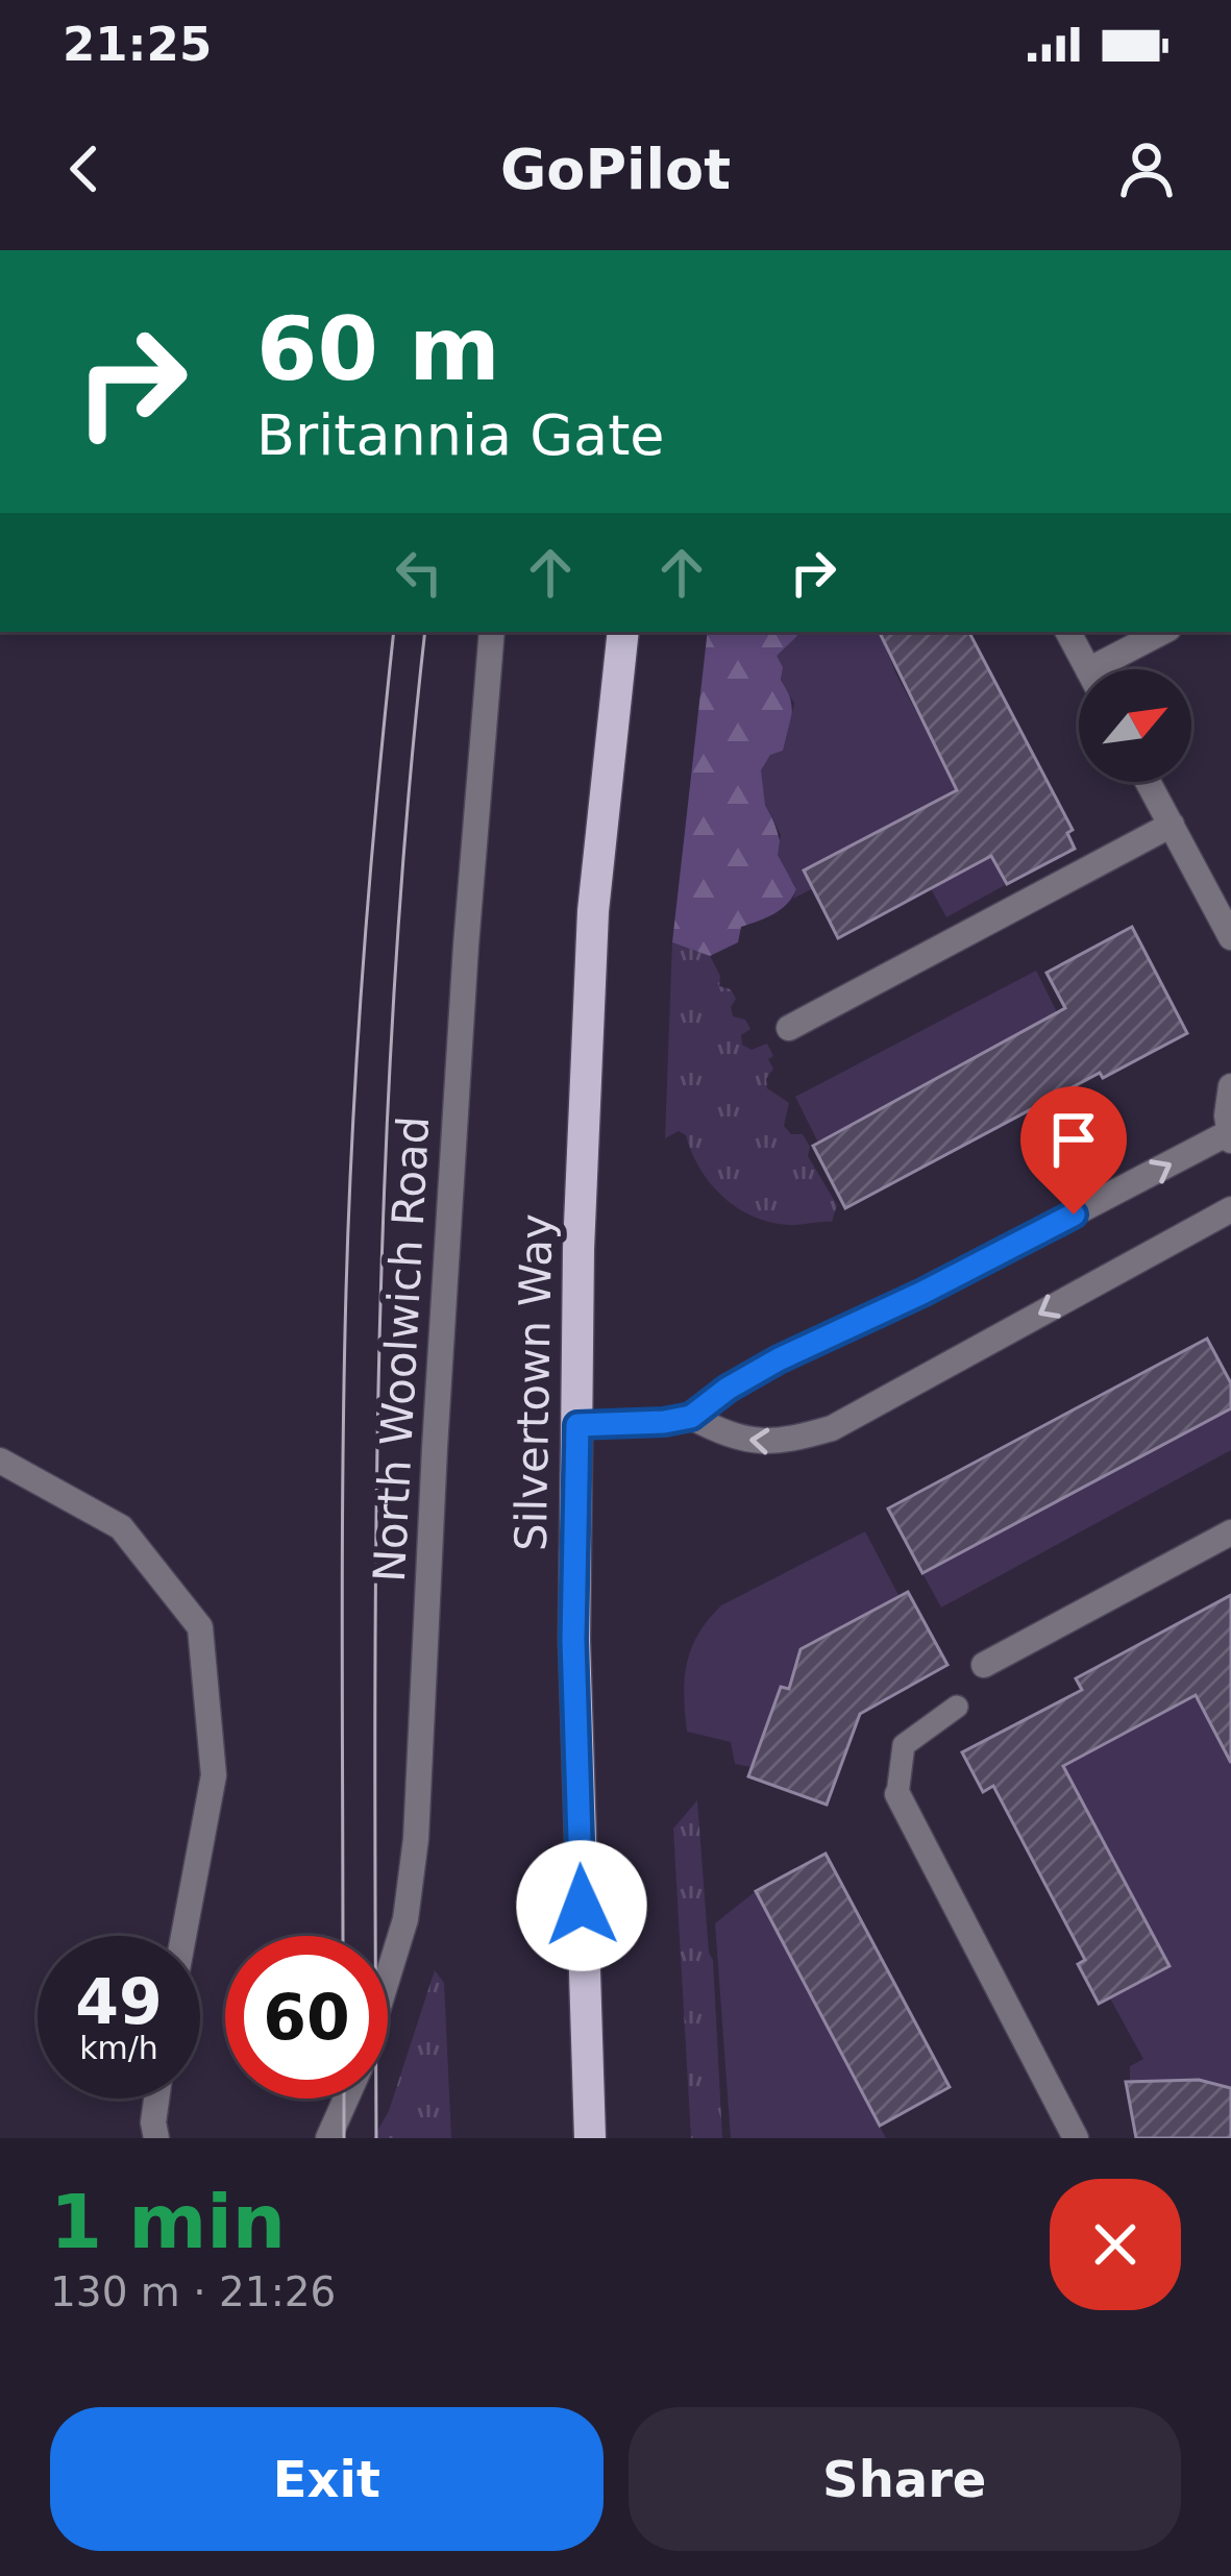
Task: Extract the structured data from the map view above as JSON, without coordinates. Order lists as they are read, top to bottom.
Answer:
{
  "streets": {
    "main road": ["Silvertown Way"],
    "street": ["North Woolwich Road"]
  },
  "north": "top right",
  "page": {
    "status": "21:25",
    "header": "GoPilot",
    "turn": ["60 m", "Britannia Gate"],
    "speed": "49 km/h",
    "limit": "60",
    "heading": ["1 min", "130 m · 21:26"],
    "buttons": ["Exit", "Share"]
  }
}
